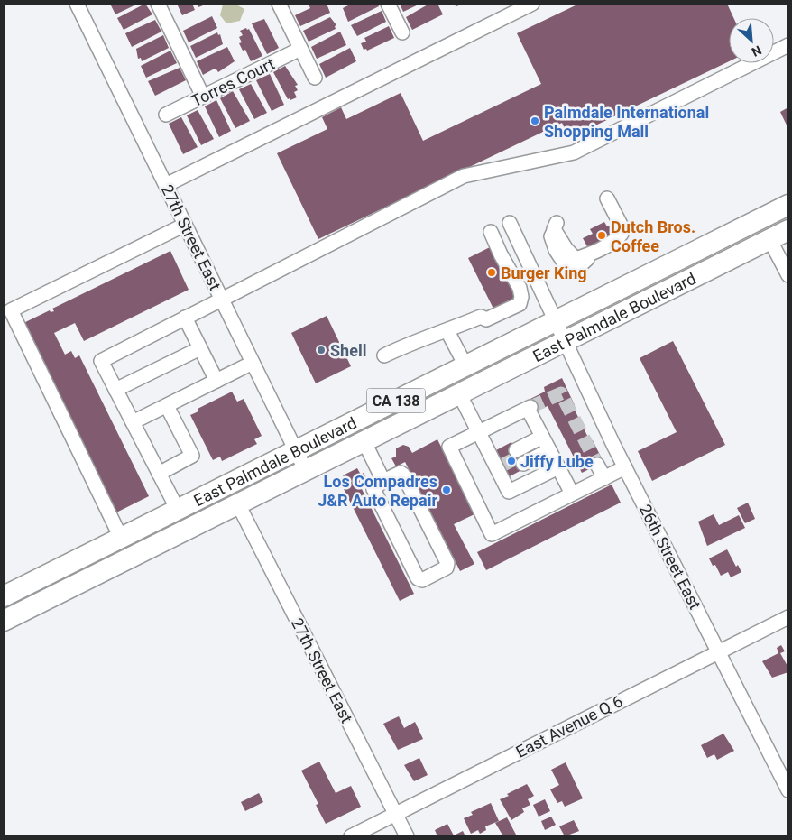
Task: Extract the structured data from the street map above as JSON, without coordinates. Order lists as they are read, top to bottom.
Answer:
{
  "streets": {
    "highway": ["East Palmdale Boulevard", "CA 138"],
    "street": [
      "Torres Court",
      "27th Street East",
      "26th Street East",
      "East Avenue Q 6"
    ]
  },
  "crossings": [
    ["27th Street East", "East Palmdale Boulevard"],
    ["27th Street East", "East Avenue Q 6"],
    ["East Palmdale Boulevard", "26th Street East"],
    ["26th Street East", "East Avenue Q 6"]
  ],
  "places": [
    "Palmdale International Shopping Mall",
    "Dutch Bros. Coffee",
    "Burger King",
    "Shell",
    "Jiffy Lube",
    "Los Compadres J&R Auto Repair"
  ],
  "north": "bottom right"
}
